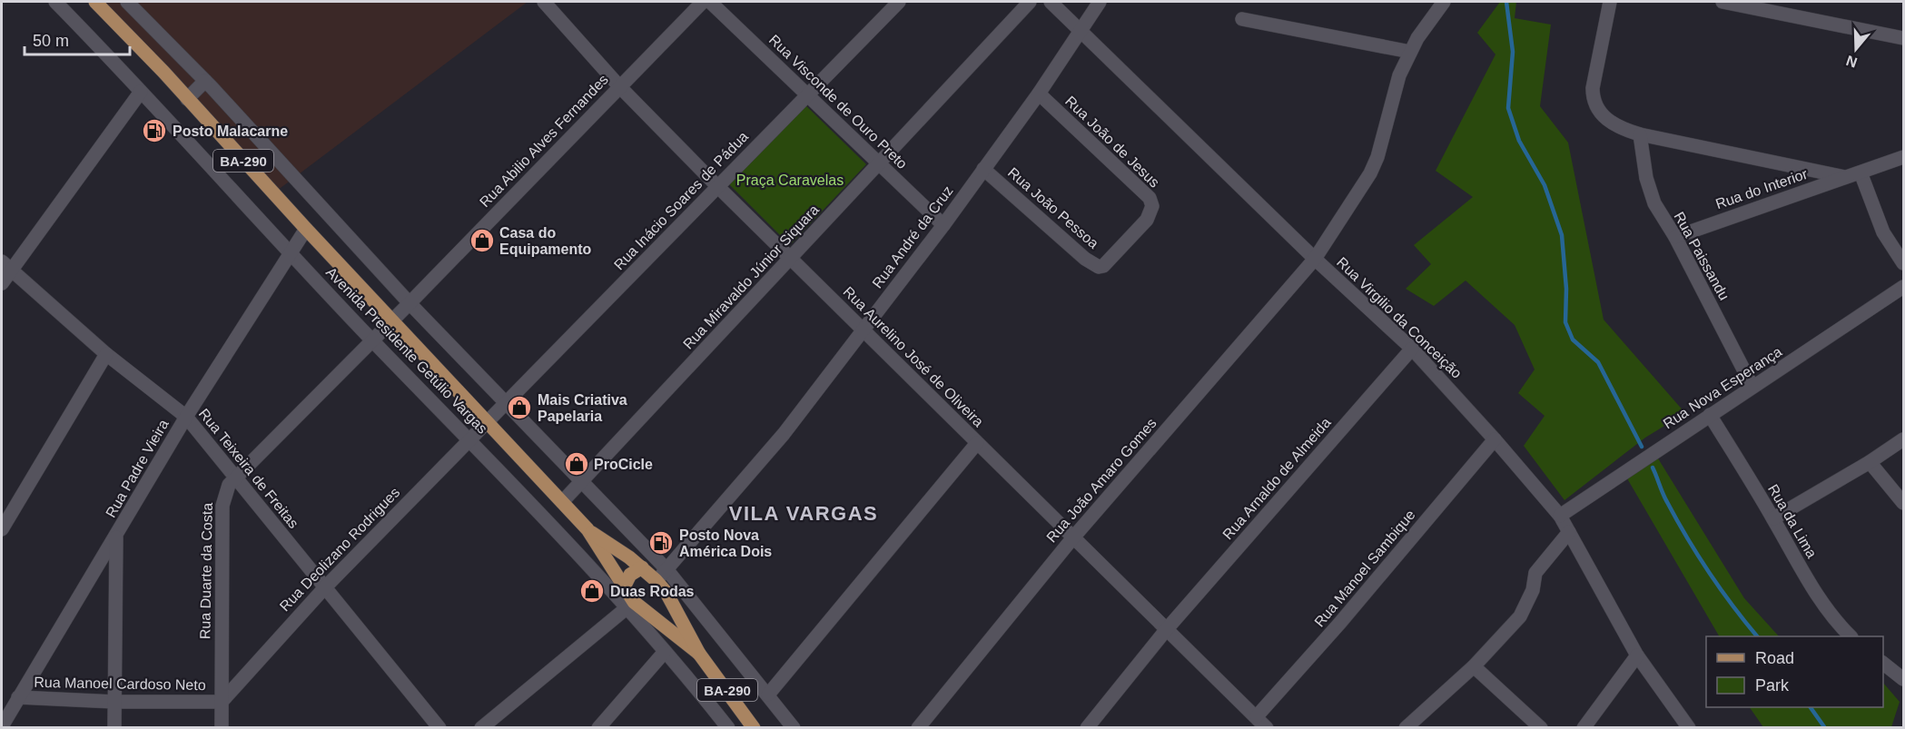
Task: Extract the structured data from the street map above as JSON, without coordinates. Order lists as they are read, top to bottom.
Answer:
{
  "streets": {
    "main road": ["BA-290", "Avenida Presidente Getúlio Vargas"],
    "street": [
      "Rua Visconde de Ouro Preto",
      "Rua Abilio Alves Fernandes",
      "Rua João de Jesus",
      "Rua do Interior",
      "Rua Inácio Soares de Pádua",
      "Rua João Pessoa",
      "Rua André da Cruz",
      "Rua Paissandu",
      "Rua Miravaldo Júnior Siquara",
      "Rua Virgilio da Conceição",
      "Rua Aurelino José de Oliveira",
      "Rua Nova Esperança",
      "Rua Padre Vieira",
      "Rua Teixeira de Freitas",
      "Rua Arnaldo de Almeida",
      "Rua João Amaro Gomes",
      "Rua da Lima",
      "Rua Deolizano Rodrigues",
      "Rua Manoel Sambique",
      "Rua Duarte da Costa",
      "Rua Manoel Cardoso Neto"
    ]
  },
  "crossings": [
    ["Rua Visconde de Ouro Preto", "Rua Inácio Soares de Pádua"],
    ["Rua Visconde de Ouro Preto", "Rua André da Cruz"],
    ["Rua Visconde de Ouro Preto", "Rua Miravaldo Júnior Siquara"],
    ["Rua Abilio Alves Fernandes", "Avenida Presidente Getúlio Vargas"],
    ["Rua Abilio Alves Fernandes", "Rua Aurelino José de Oliveira"],
    ["Rua Abilio Alves Fernandes", "Rua Duarte da Costa"],
    ["Rua João de Jesus", "Rua João Pessoa"],
    ["Rua João de Jesus", "Rua André da Cruz"],
    ["Rua do Interior", "Rua Paissandu"],
    ["Rua Inácio Soares de Pádua", "Avenida Presidente Getúlio Vargas"],
    ["Rua Inácio Soares de Pádua", "Rua Aurelino José de Oliveira"],
    ["Rua Inácio Soares de Pádua", "Rua Deolizano Rodrigues"],
    ["Rua João Pessoa", "Rua André da Cruz"],
    ["Rua André da Cruz", "Rua Virgilio da Conceição"],
    ["Rua André da Cruz", "Avenida Presidente Getúlio Vargas"],
    ["Rua André da Cruz", "Rua Aurelino José de Oliveira"],
    ["Rua Paissandu", "Rua Nova Esperança"],
    ["Rua Miravaldo Júnior Siquara", "Avenida Presidente Getúlio Vargas"],
    ["Rua Miravaldo Júnior Siquara", "Rua Aurelino José de Oliveira"],
    ["Rua Virgilio da Conceição", "Rua Nova Esperança"],
    ["Rua Virgilio da Conceição", "Rua Arnaldo de Almeida"],
    ["Rua Virgilio da Conceição", "Rua João Amaro Gomes"],
    ["Rua Virgilio da Conceição", "Rua Manoel Sambique"],
    ["Avenida Presidente Getúlio Vargas", "Rua Padre Vieira"],
    ["Avenida Presidente Getúlio Vargas", "Rua Deolizano Rodrigues"],
    ["Avenida Presidente Getúlio Vargas", "Rua Duarte da Costa"],
    ["Rua Aurelino José de Oliveira", "Rua Arnaldo de Almeida"],
    ["Rua Aurelino José de Oliveira", "Rua João Amaro Gomes"],
    ["Rua Aurelino José de Oliveira", "Rua Manoel Sambique"],
    ["Rua Nova Esperança", "Rua da Lima"],
    ["Rua Padre Vieira", "Rua Teixeira de Freitas"],
    ["Rua Padre Vieira", "Rua Manoel Cardoso Neto"],
    ["Rua Teixeira de Freitas", "Rua Deolizano Rodrigues"],
    ["Rua Teixeira de Freitas", "Rua Duarte da Costa"],
    ["Rua Deolizano Rodrigues", "Rua Duarte da Costa"],
    ["Rua Deolizano Rodrigues", "Rua Manoel Cardoso Neto"],
    ["Rua Duarte da Costa", "Rua Manoel Cardoso Neto"]
  ],
  "districts": ["VILA VARGAS"],
  "parks": ["Praça Caravelas"],
  "places": {
    "fuel station": ["Posto Malacarne", "Posto Nova América Dois"],
    "shop": [
      "Casa do Equipamento",
      "Mais Criativa Papelaria",
      "ProCicle",
      "Duas Rodas"
    ]
  },
  "legend": ["Road", "Park"],
  "scale_bar": "50 m",
  "north": "bottom"
}
